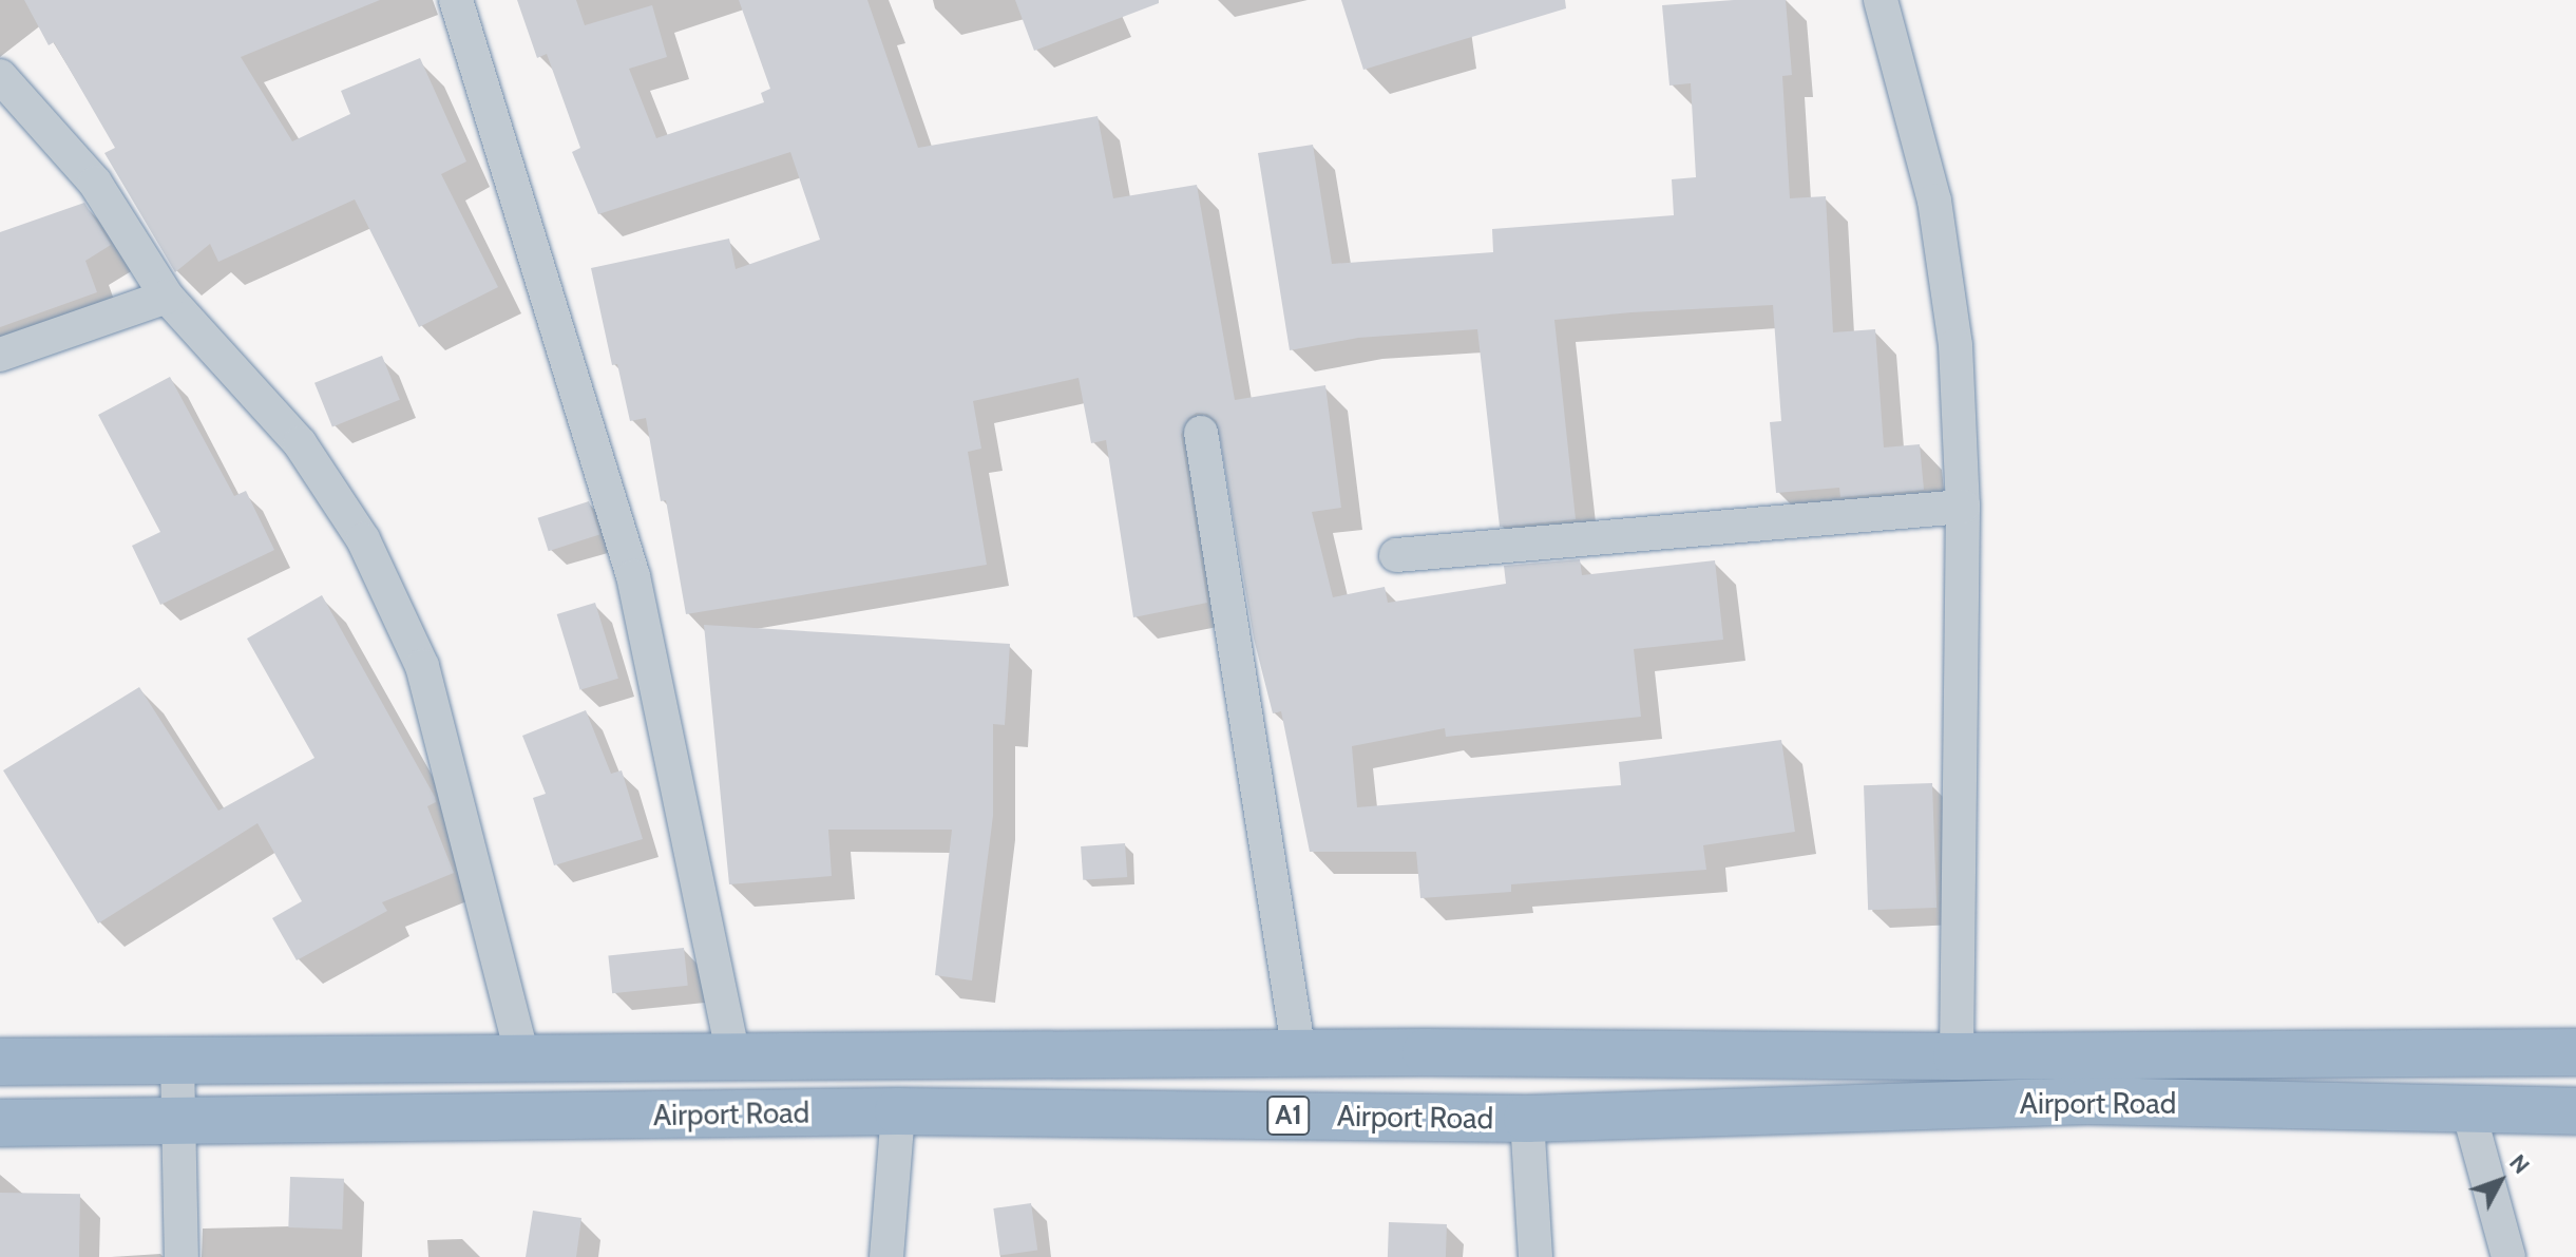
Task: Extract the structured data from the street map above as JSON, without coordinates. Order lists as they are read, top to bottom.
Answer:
{
  "streets": {
    "highway": ["Airport Road", "A1"]
  },
  "north": "top right"
}
